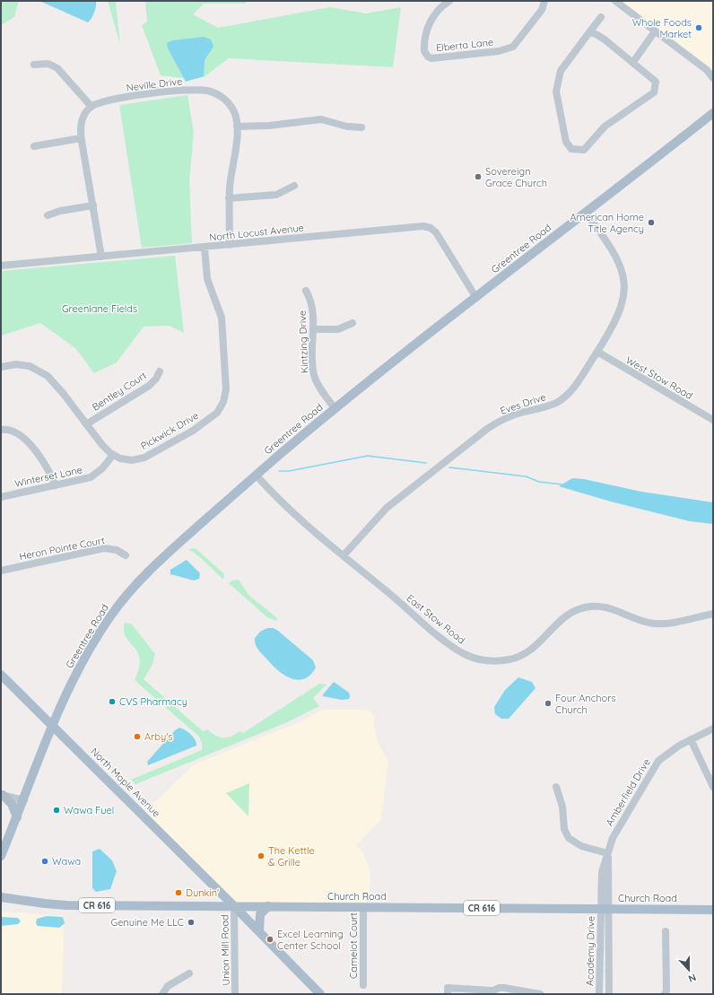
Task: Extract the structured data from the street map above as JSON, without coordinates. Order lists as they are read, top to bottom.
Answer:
{
  "streets": {
    "main road": [
      "Greentree Road",
      "North Maple Avenue",
      "Church Road",
      "CR 616"
    ],
    "street": [
      "Elberta Lane",
      "Neville Drive",
      "North Locust Avenue",
      "Kintzing Drive",
      "West Stow Road",
      "Bentley Court",
      "Eves Drive",
      "Pickwick Drive",
      "Winterset Lane",
      "Heron Pointe Court",
      "East Stow Road",
      "Amberfield Drive",
      "Camelot Court",
      "Union Mill Road",
      "Academy Drive"
    ]
  },
  "crossings": [
    ["Neville Drive", "North Locust Avenue"],
    ["North Locust Avenue", "Greentree Road"],
    ["North Locust Avenue", "Pickwick Drive"],
    ["Greentree Road", "Kintzing Drive"],
    ["Greentree Road", "Eves Drive"],
    ["Greentree Road", "East Stow Road"],
    ["Greentree Road", "North Maple Avenue"],
    ["West Stow Road", "Eves Drive"],
    ["Bentley Court", "Pickwick Drive"],
    ["Eves Drive", "East Stow Road"],
    ["Pickwick Drive", "Winterset Lane"],
    ["North Maple Avenue", "Church Road"],
    ["North Maple Avenue", "Union Mill Road"],
    ["Amberfield Drive", "Church Road"],
    ["Amberfield Drive", "Academy Drive"],
    ["Church Road", "Camelot Court"],
    ["Church Road", "Union Mill Road"],
    ["Church Road", "Academy Drive"]
  ],
  "parks": ["Greenlane Fields"],
  "places": [
    "Whole Foods Market",
    "Sovereign Grace Church",
    "American Home Title Agency",
    "CVS Pharmacy",
    "Four Anchors Church",
    "Arby's",
    "Wawa Fuel",
    "The Kettle & Grille",
    "Wawa",
    "Dunkin'",
    "Genuine Me LLC",
    "Excel Learning Center School"
  ],
  "north": "bottom"
}
